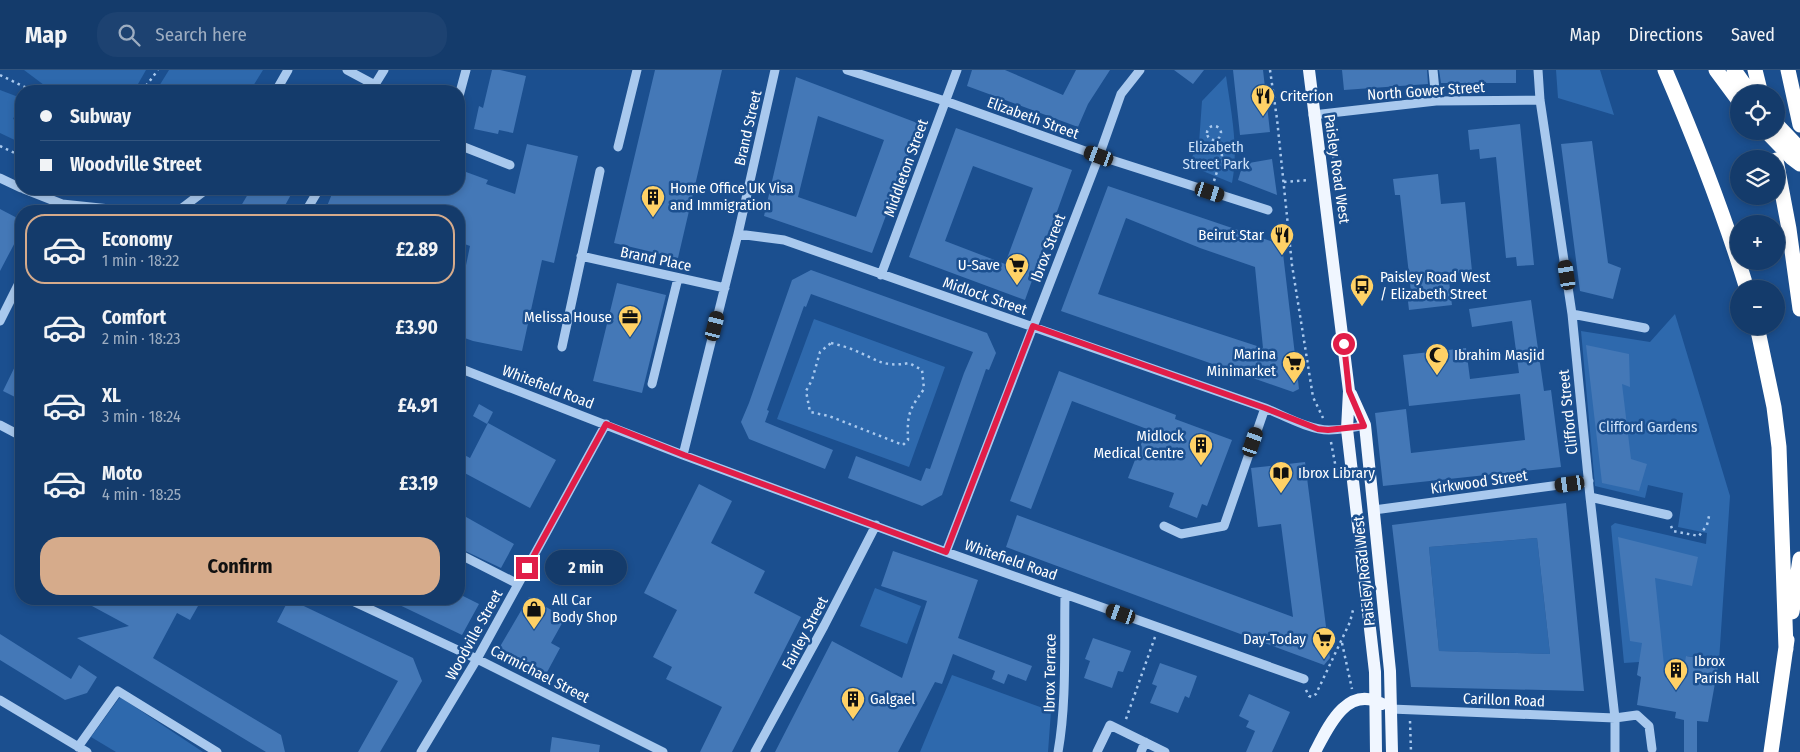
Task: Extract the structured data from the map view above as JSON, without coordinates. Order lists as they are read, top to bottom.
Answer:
{
  "streets": {
    "main road": ["Paisley Road West"],
    "street": [
      "North Gower Street",
      "Elizabeth Street",
      "Brand Street",
      "Middleton Street",
      "Ibrox Street",
      "Brand Place",
      "Midlock Street",
      "Whitefield Road",
      "Clifford Street",
      "Kirkwood Street",
      "Fairley Street",
      "Woodville Street",
      "Ibrox Terrace",
      "Carmichael Street",
      "Carillon Road"
    ]
  },
  "crossings": [
    ["North Gower Street", "Paisley Road West"],
    ["North Gower Street", "Clifford Street"],
    ["Elizabeth Street", "Middleton Street"],
    ["Elizabeth Street", "Ibrox Street"],
    ["Brand Street", "Brand Place"],
    ["Brand Street", "Midlock Street"],
    ["Brand Street", "Whitefield Road"],
    ["Middleton Street", "Midlock Street"],
    ["Paisley Road West", "Midlock Street"],
    ["Paisley Road West", "Kirkwood Street"],
    ["Paisley Road West", "Carillon Road"],
    ["Ibrox Street", "Midlock Street"],
    ["Ibrox Street", "Whitefield Road"],
    ["Whitefield Road", "Fairley Street"],
    ["Whitefield Road", "Woodville Street"],
    ["Whitefield Road", "Ibrox Terrace"],
    ["Clifford Street", "Kirkwood Street"],
    ["Clifford Street", "Carillon Road"],
    ["Woodville Street", "Carmichael Street"]
  ],
  "parks": ["Elizabeth Street Park", "Clifford Gardens"],
  "places": {
    "restaurant": ["Criterion", "Beirut Star"],
    "building": [
      "Home Office UK Visa and Immigration",
      "Midlock Medical Centre",
      "Ibrox Parish Hall",
      "Galgael"
    ],
    "supermarket": ["U-Save", "Marina Minimarket", "Day-Today"],
    "bus stop": ["Paisley Road West / Elizabeth Street"],
    "office": ["Melissa House"],
    "mosque": ["Ibrahim Masjid"],
    "library": ["Ibrox Library"],
    "shop": ["All Car Body Shop"]
  },
  "page": {
    "header": "Map",
    "search": "Search here",
    "nav": ["Map", "Directions", "Saved"],
    "map_buttons": ["+", "−"],
    "banner": ["Subway", "Woodville Street"],
    "list": [
      {
        "name": "Economy",
        "note": "1 min · 18:22",
        "value": "£2.89"
      },
      {
        "name": "Comfort",
        "note": "2 min · 18:23",
        "value": "£3.90"
      },
      {
        "name": "XL",
        "note": "3 min · 18:24",
        "value": "£4.91"
      },
      {
        "name": "Moto",
        "note": "4 min · 18:25",
        "value": "£3.19"
      }
    ],
    "buttons": "Confirm",
    "bubble": "2 min"
  }
}
